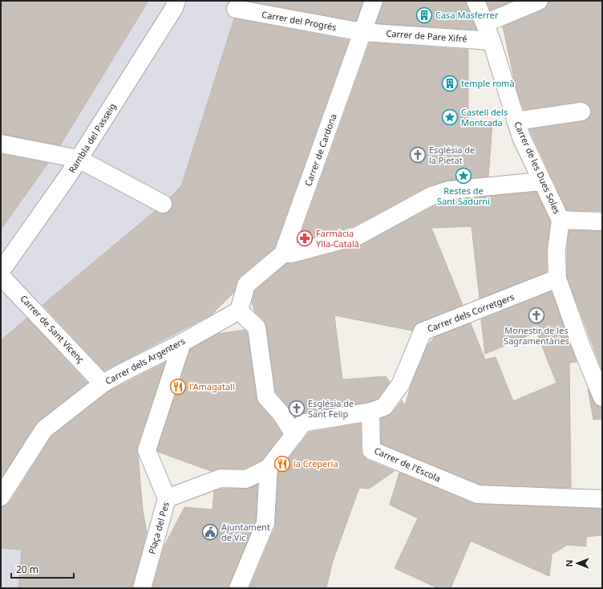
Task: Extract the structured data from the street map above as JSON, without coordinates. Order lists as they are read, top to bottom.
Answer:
{
  "streets": {
    "street": [
      "Carrer del Progrés",
      "Carrer de Pare Xifré",
      "Rambla del Passeig",
      "Carrer de Cardona",
      "Carrer de les Dues Soles",
      "Carrer dels Corretgers",
      "Carrer de Sant Vicenç",
      "Carrer dels Argenters",
      "Carrer de l'Escola",
      "Plaça del Pes"
    ]
  },
  "crossings": [
    ["Carrer del Progrés", "Carrer de Pare Xifré"],
    ["Carrer del Progrés", "Carrer de Cardona"],
    ["Carrer de Pare Xifré", "Carrer de Cardona"],
    ["Carrer de Pare Xifré", "Carrer de les Dues Soles"],
    ["Carrer de Cardona", "Carrer dels Argenters"],
    ["Carrer de les Dues Soles", "Carrer dels Corretgers"],
    ["Carrer dels Corretgers", "Carrer de l'Escola"],
    ["Carrer de Sant Vicenç", "Carrer dels Argenters"]
  ],
  "places": {
    "building": ["Casa Masferrer", "temple romà"],
    "place": ["Castell dels Montcada", "Restes de Sant Sadurni"],
    "church": ["Església de la Pietat", "Monestir de les Sagramentàries", "Església de Sant Felip"],
    "pharmacy": ["Farmàcia Ylla-Català"],
    "restaurant": ["l'Amagatall", "la Creperia"],
    "public building": ["Ajuntament de Vic"]
  },
  "scale_bar": "20 m",
  "north": "left"
}
